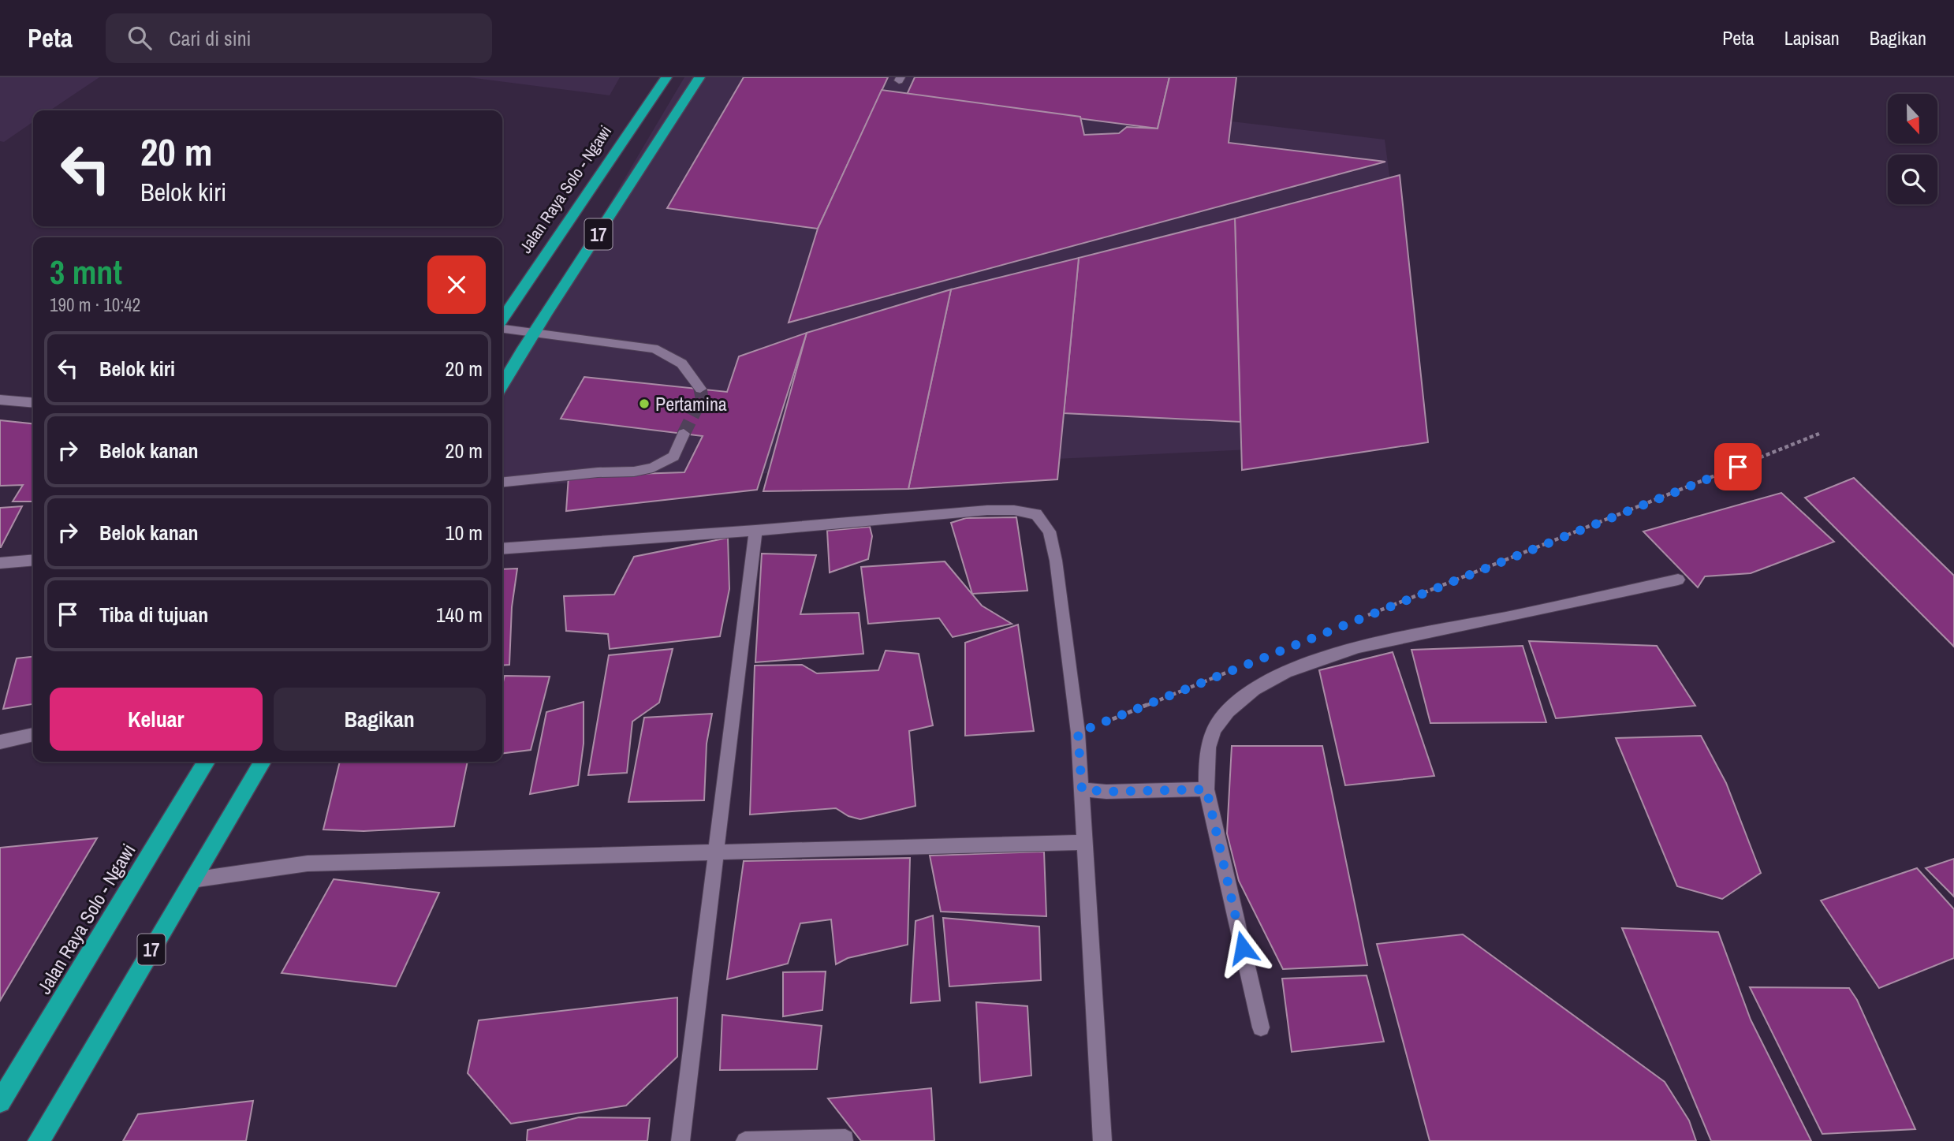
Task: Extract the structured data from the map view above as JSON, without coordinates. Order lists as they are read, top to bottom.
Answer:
{
  "streets": {
    "highway": ["Jalan Raya Solo - Ngawi", "17"]
  },
  "places": ["Pertamina"],
  "north": "bottom",
  "page": {
    "header": "Peta",
    "search": "Cari di sini",
    "nav": ["Peta", "Lapisan", "Bagikan"],
    "turn": ["20 m", "Belok kiri"],
    "heading": ["3 mnt", "190 m · 10:42"],
    "list": [
      {
        "name": "Belok kiri",
        "value": "20 m"
      },
      {
        "name": "Belok kanan",
        "value": "20 m"
      },
      {
        "name": "Belok kanan",
        "value": "10 m"
      },
      {
        "name": "Tiba di tujuan",
        "value": "140 m"
      }
    ],
    "buttons": ["Keluar", "Bagikan"]
  }
}
